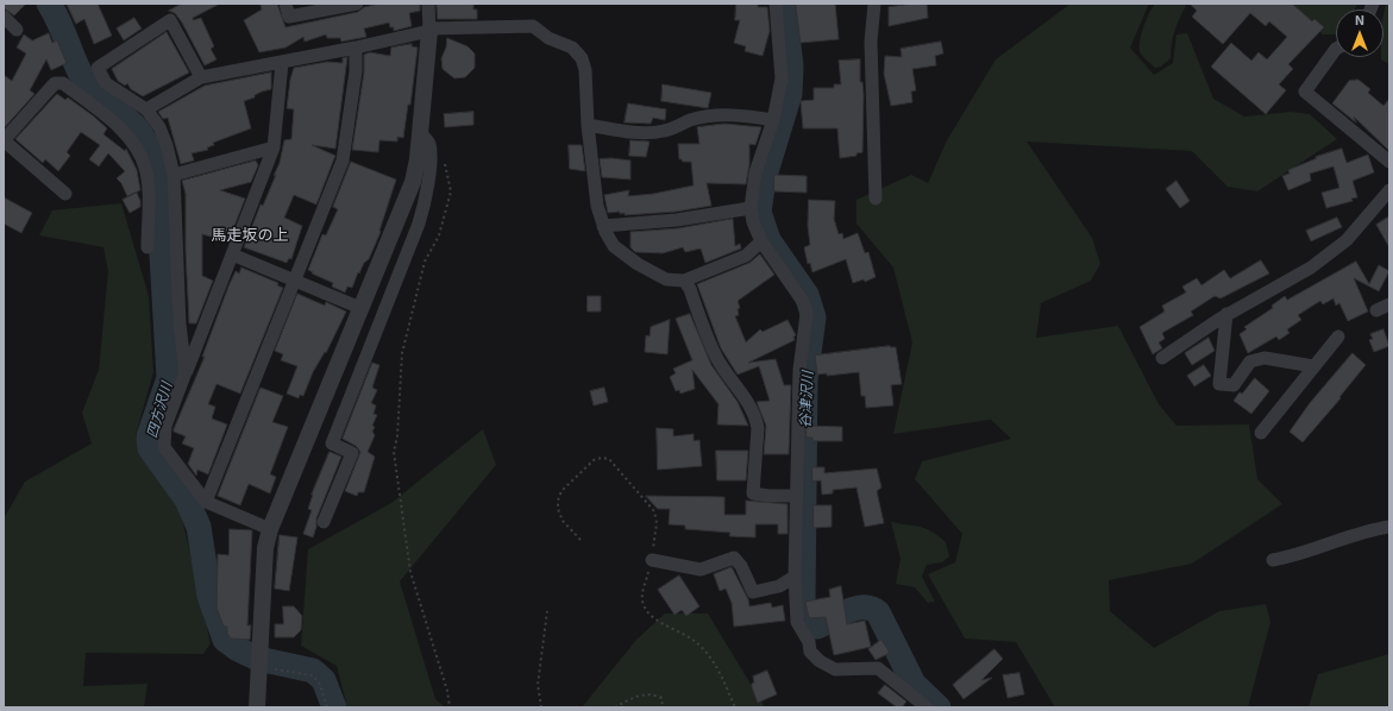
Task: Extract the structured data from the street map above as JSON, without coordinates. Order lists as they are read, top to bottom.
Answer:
{
  "districts": ["馬走坂の上"],
  "water": ["谷津沢川", "四方沢川"],
  "north": "top"
}
